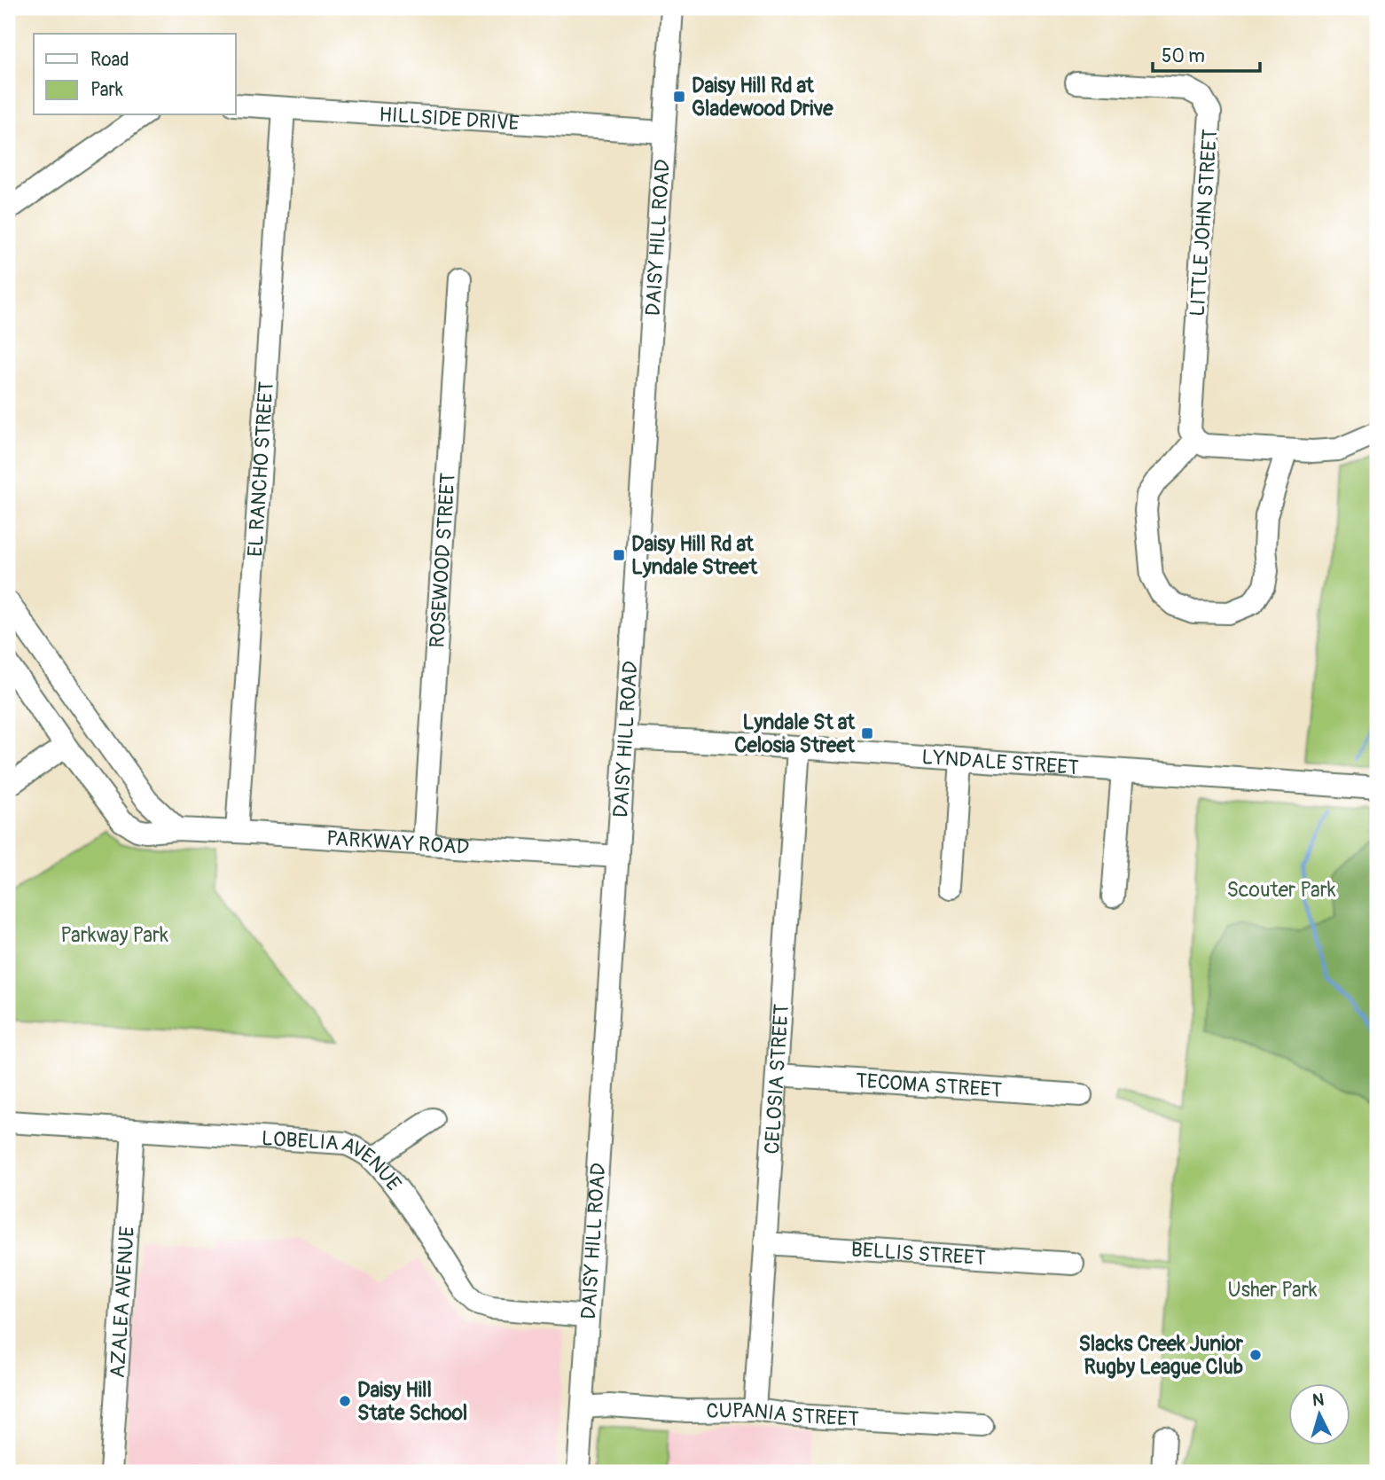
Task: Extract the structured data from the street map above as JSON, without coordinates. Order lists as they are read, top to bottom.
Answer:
{
  "streets": {
    "street": [
      "HILLSIDE DRIVE",
      "LITTLE JOHN STREET",
      "DAISY HILL ROAD",
      "EL RANCHO STREET",
      "ROSEWOOD STREET",
      "LYNDALE STREET",
      "PARKWAY ROAD",
      "CELOSIA STREET",
      "TECOMA STREET",
      "LOBELIA AVENUE",
      "BELLIS STREET",
      "AZALEA AVENUE",
      "CUPANIA STREET"
    ]
  },
  "crossings": [
    ["HILLSIDE DRIVE", "DAISY HILL ROAD"],
    ["HILLSIDE DRIVE", "EL RANCHO STREET"],
    ["DAISY HILL ROAD", "LYNDALE STREET"],
    ["DAISY HILL ROAD", "PARKWAY ROAD"],
    ["DAISY HILL ROAD", "LOBELIA AVENUE"],
    ["DAISY HILL ROAD", "CUPANIA STREET"],
    ["EL RANCHO STREET", "PARKWAY ROAD"],
    ["ROSEWOOD STREET", "PARKWAY ROAD"],
    ["LYNDALE STREET", "CELOSIA STREET"],
    ["CELOSIA STREET", "TECOMA STREET"],
    ["CELOSIA STREET", "BELLIS STREET"],
    ["CELOSIA STREET", "CUPANIA STREET"],
    ["LOBELIA AVENUE", "AZALEA AVENUE"]
  ],
  "parks": ["Scouter Park", "Parkway Park", "Usher Park"],
  "places": {
    "transit": ["Daisy Hill Rd at Gladewood Drive", "Daisy Hill Rd at Lyndale Street", "Lyndale St at Celosia Street"],
    "other": ["Slacks Creek Junior Rugby League Club", "Daisy Hill State School"]
  },
  "legend": ["Road", "Park"],
  "scale_bar": "50 m",
  "north": "top"
}
